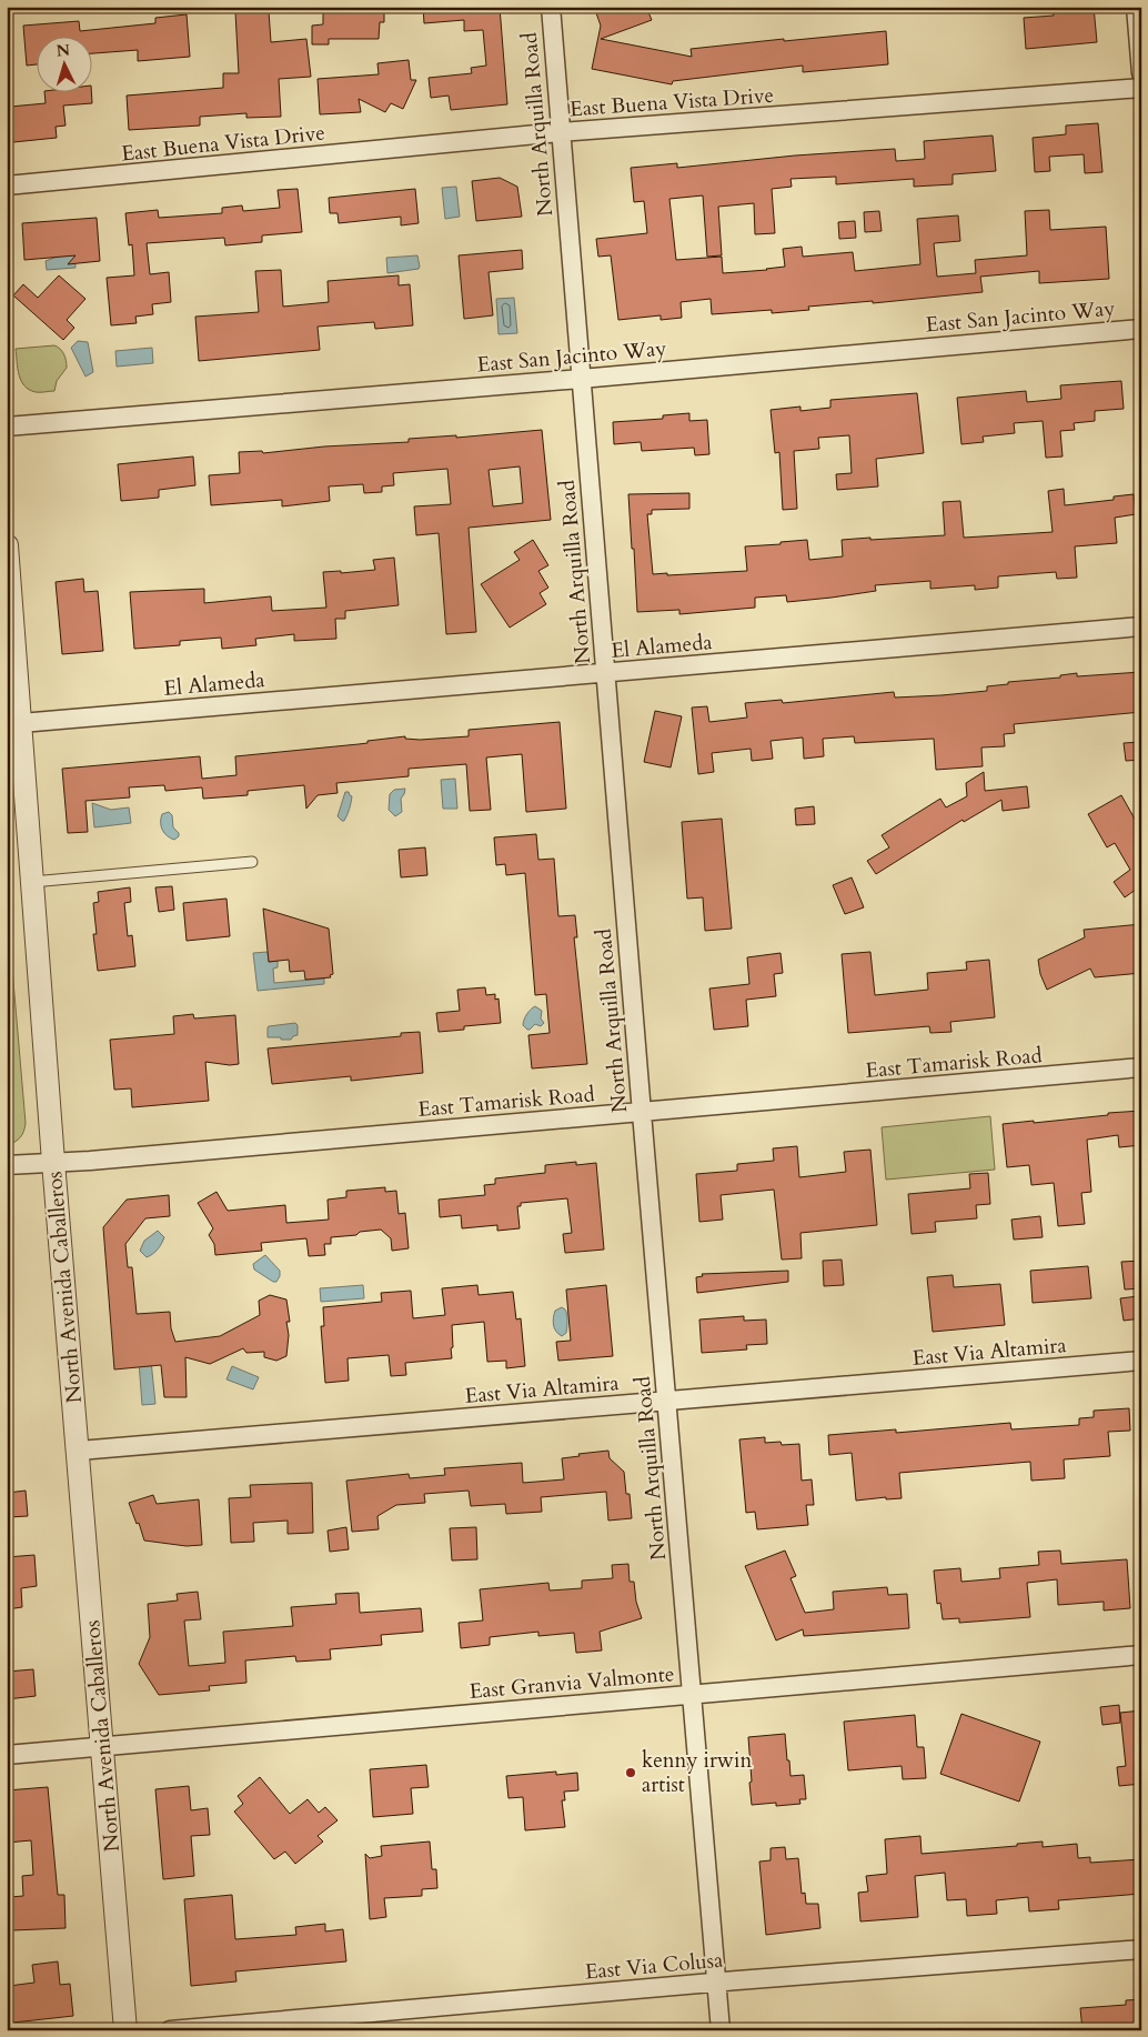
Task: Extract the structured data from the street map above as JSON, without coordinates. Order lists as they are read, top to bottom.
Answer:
{
  "streets": {
    "street": [
      "East Buena Vista Drive",
      "North Arquilla Road",
      "East San Jacinto Way",
      "El Alameda",
      "East Tamarisk Road",
      "North Avenida Caballeros",
      "East Via Altamira",
      "East Granvia Valmonte",
      "East Via Colusa"
    ]
  },
  "crossings": [
    ["East Buena Vista Drive", "North Arquilla Road"],
    ["North Arquilla Road", "East San Jacinto Way"],
    ["North Arquilla Road", "El Alameda"],
    ["North Arquilla Road", "East Tamarisk Road"],
    ["North Arquilla Road", "East Via Altamira"],
    ["North Arquilla Road", "East Granvia Valmonte"],
    ["North Arquilla Road", "East Via Colusa"],
    ["El Alameda", "North Avenida Caballeros"],
    ["East Tamarisk Road", "North Avenida Caballeros"],
    ["North Avenida Caballeros", "East Via Altamira"],
    ["North Avenida Caballeros", "East Granvia Valmonte"]
  ],
  "places": ["kenny irwin artist"],
  "north": "top"
}
